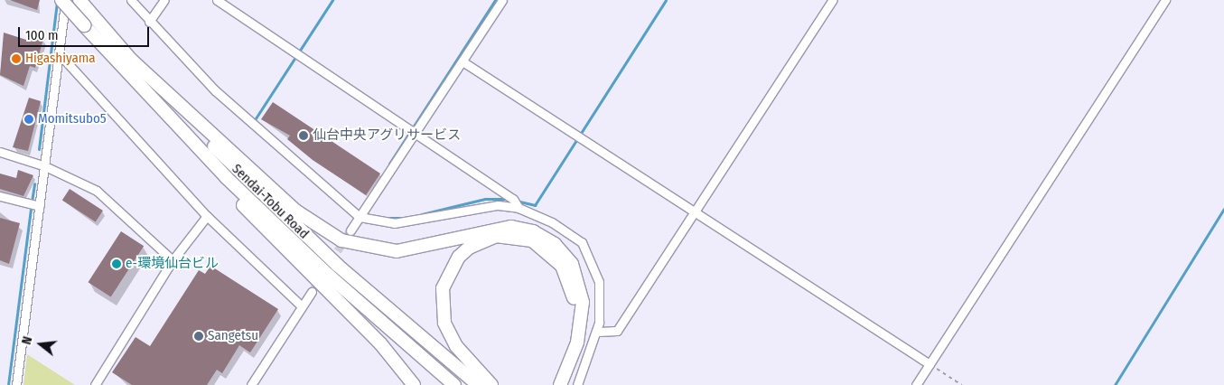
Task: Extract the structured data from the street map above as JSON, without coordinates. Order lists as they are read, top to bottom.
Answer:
{
  "streets": {
    "highway": ["Sendai-Tobu Road"]
  },
  "places": [
    "Higashiyama",
    "Momitsubo5",
    "仙台中央アグリサービス",
    "e-環境仙台ビル",
    "Sangetsu"
  ],
  "scale_bar": "100 m",
  "north": "left"
}
